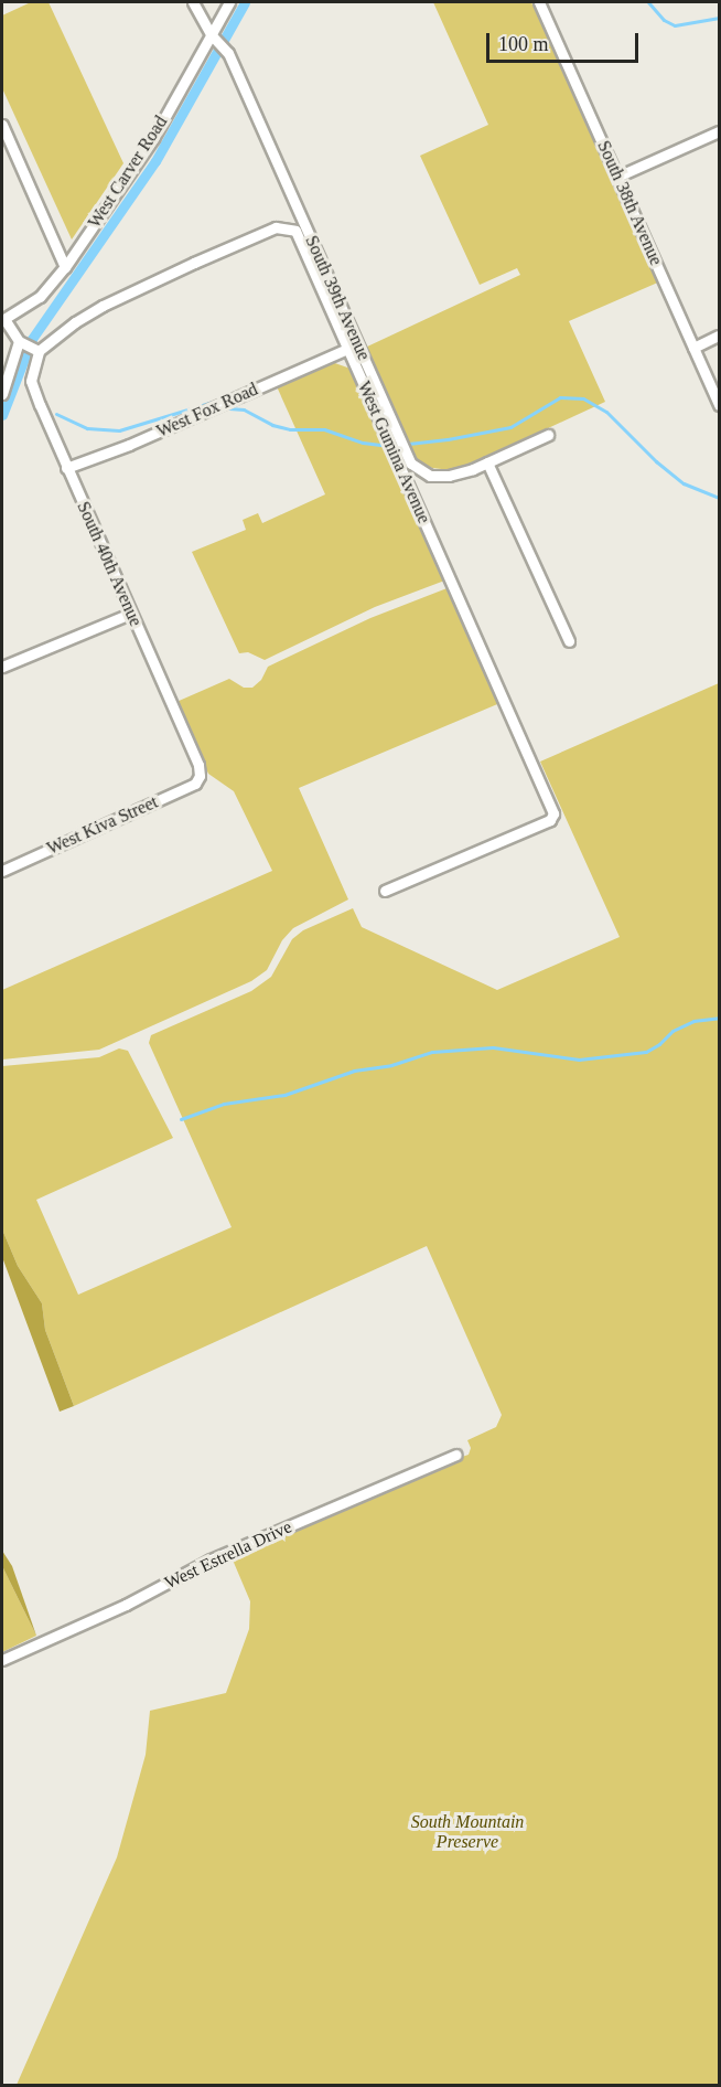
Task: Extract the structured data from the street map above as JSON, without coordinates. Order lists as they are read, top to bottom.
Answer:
{
  "streets": {
    "street": [
      "West Carver Road",
      "South 38th Avenue",
      "South 39th Avenue",
      "West Fox Road",
      "West Gumina Avenue",
      "South 40th Avenue",
      "West Kiva Street",
      "West Estrella Drive"
    ]
  },
  "crossings": [
    ["West Carver Road", "South 39th Avenue"],
    ["West Fox Road", "West Gumina Avenue"],
    ["West Fox Road", "South 40th Avenue"],
    ["West Gumina Avenue", "South 40th Avenue"],
    ["South 40th Avenue", "West Kiva Street"]
  ],
  "parks": ["South Mountain Preserve"],
  "scale_bar": "100 m"
}
